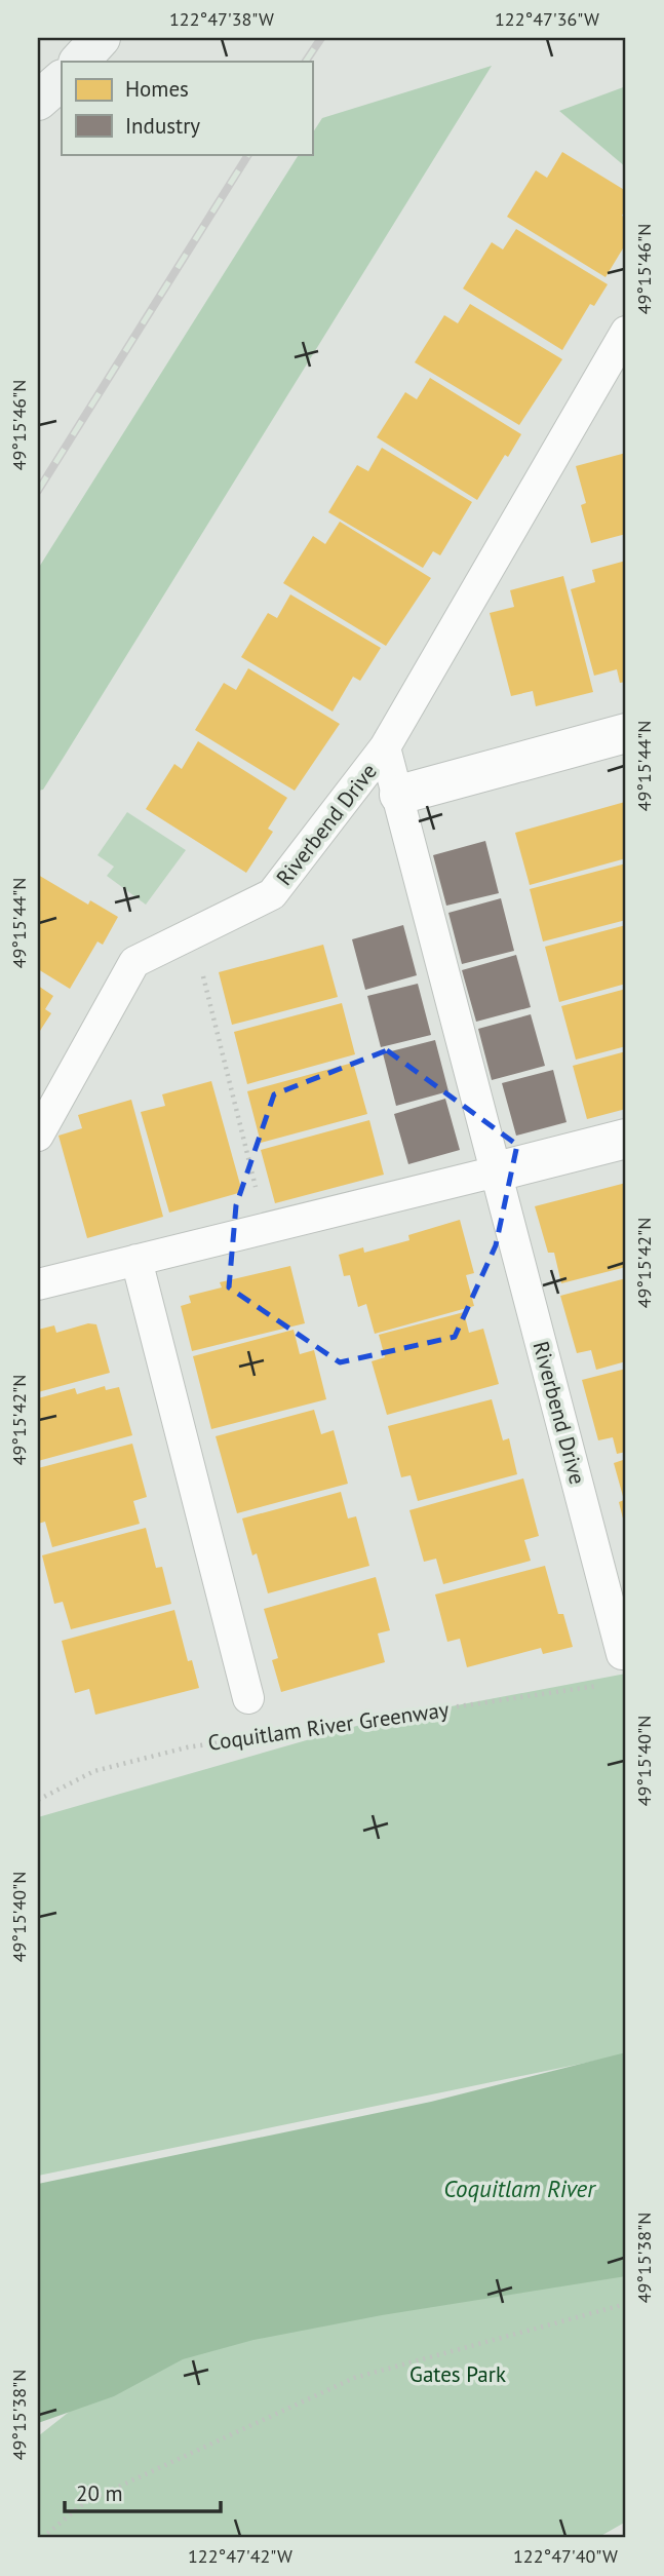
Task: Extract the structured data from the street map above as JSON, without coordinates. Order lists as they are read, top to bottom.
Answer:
{
  "streets": {
    "street": ["Riverbend Drive"],
    "path": ["Coquitlam River Greenway"]
  },
  "water": ["Coquitlam River"],
  "parks": ["Gates Park"],
  "legend": ["Homes", "Industry"],
  "scale_bar": "20 m",
  "coordinates": [
    "122°47'38\"W",
    "122°47'36\"W",
    "49°15'46\"N",
    "49°15'44\"N",
    "49°15'42\"N",
    "49°15'40\"N",
    "49°15'38\"N",
    "122°47'42\"W",
    "122°47'40\"W"
  ]
}
